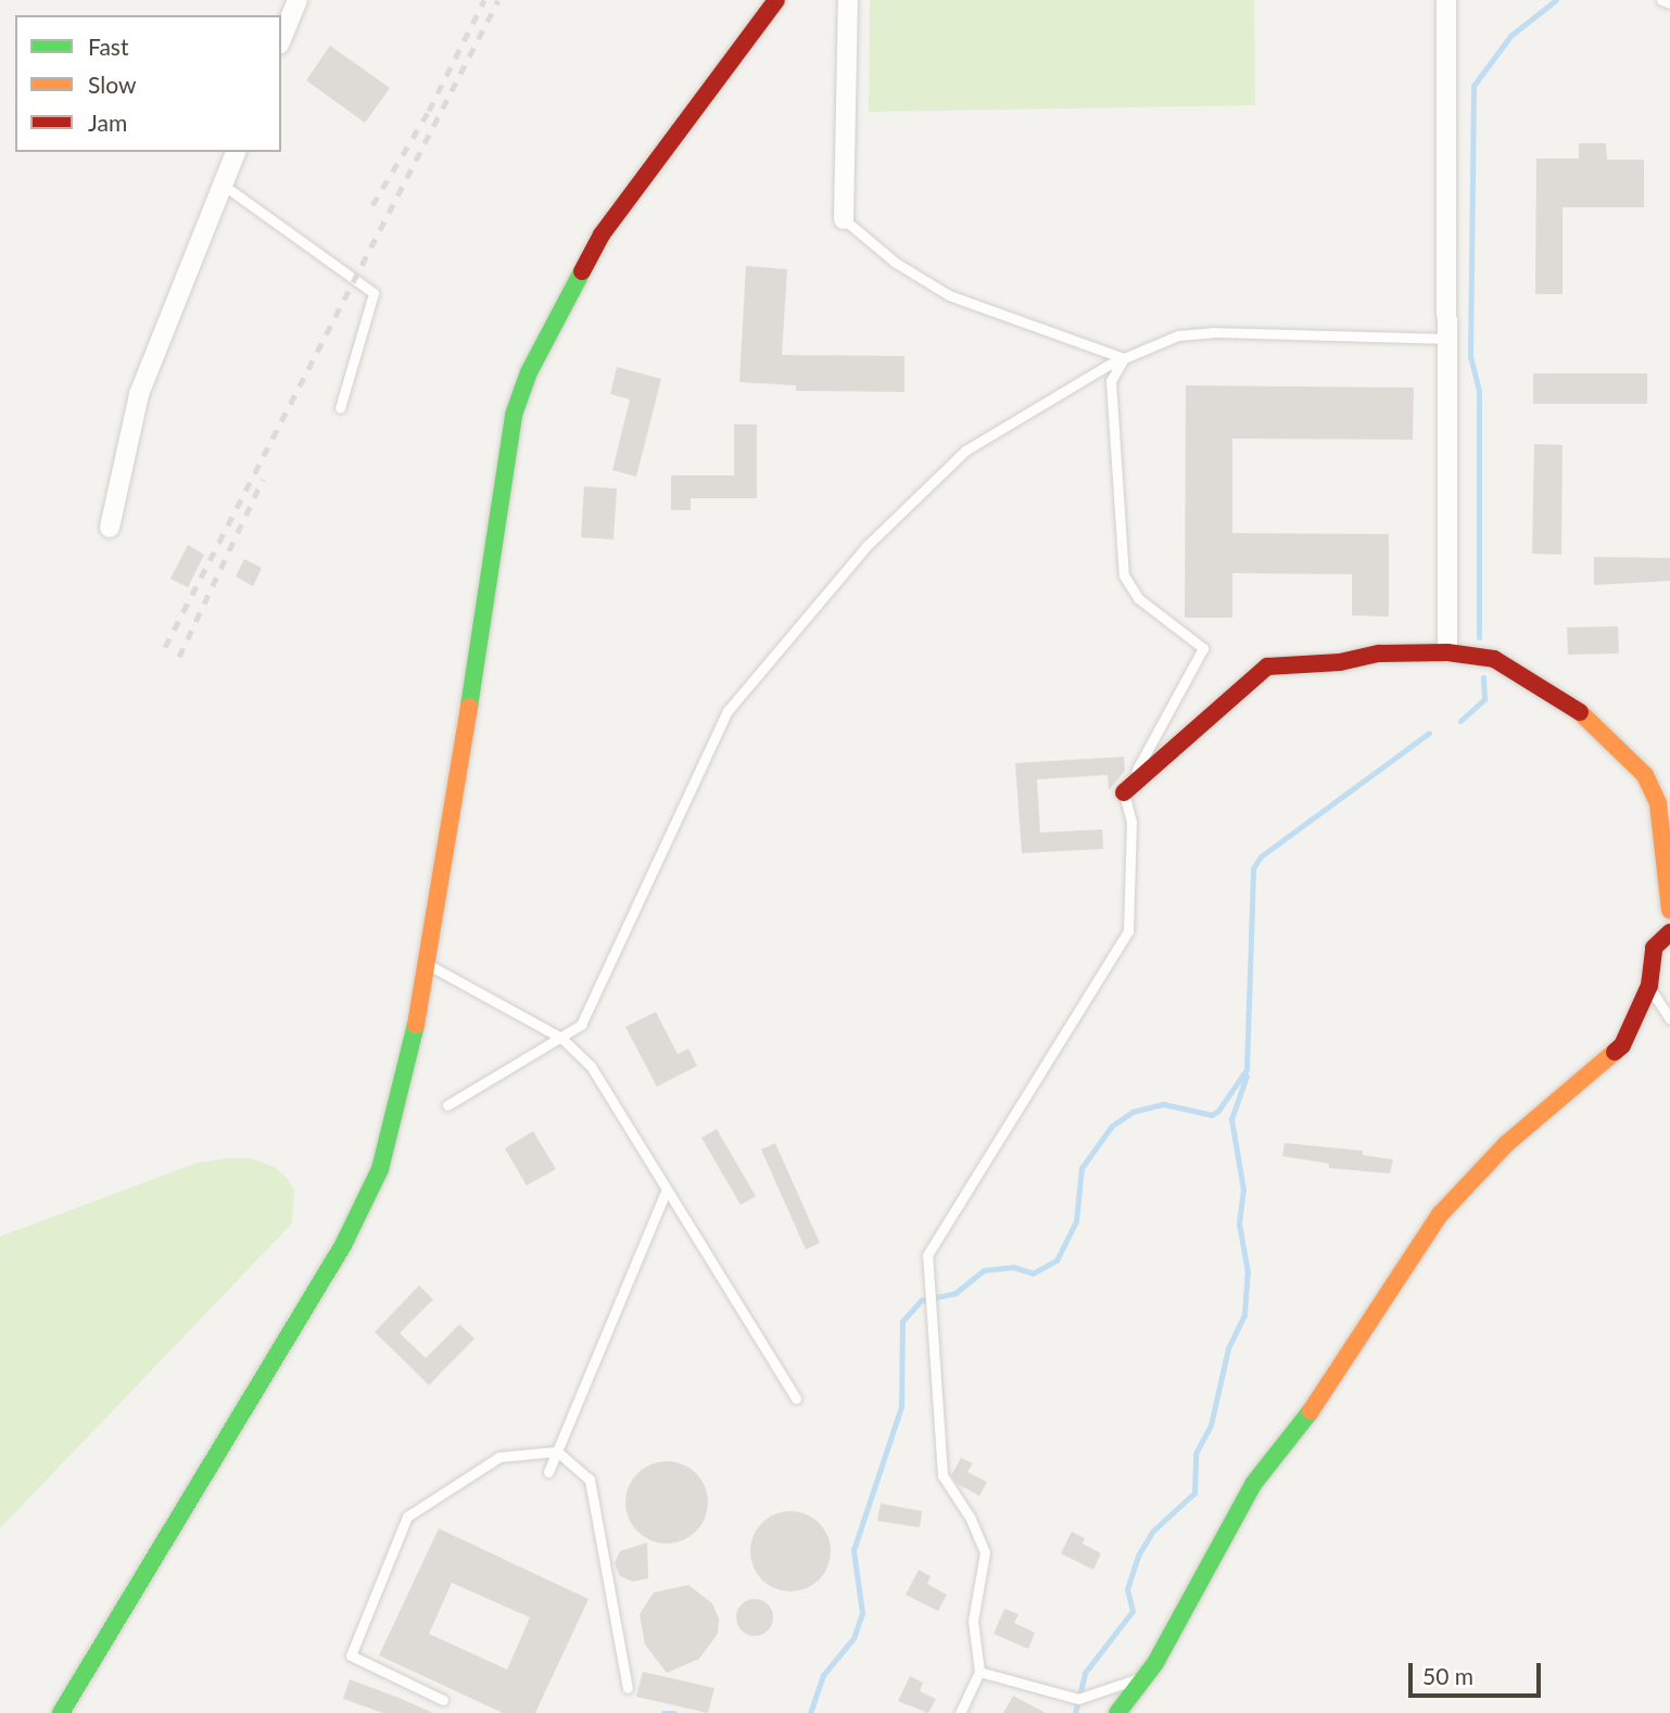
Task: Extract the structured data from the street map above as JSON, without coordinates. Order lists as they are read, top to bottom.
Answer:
{
  "legend": ["Fast", "Slow", "Jam"],
  "scale_bar": "50 m"
}
